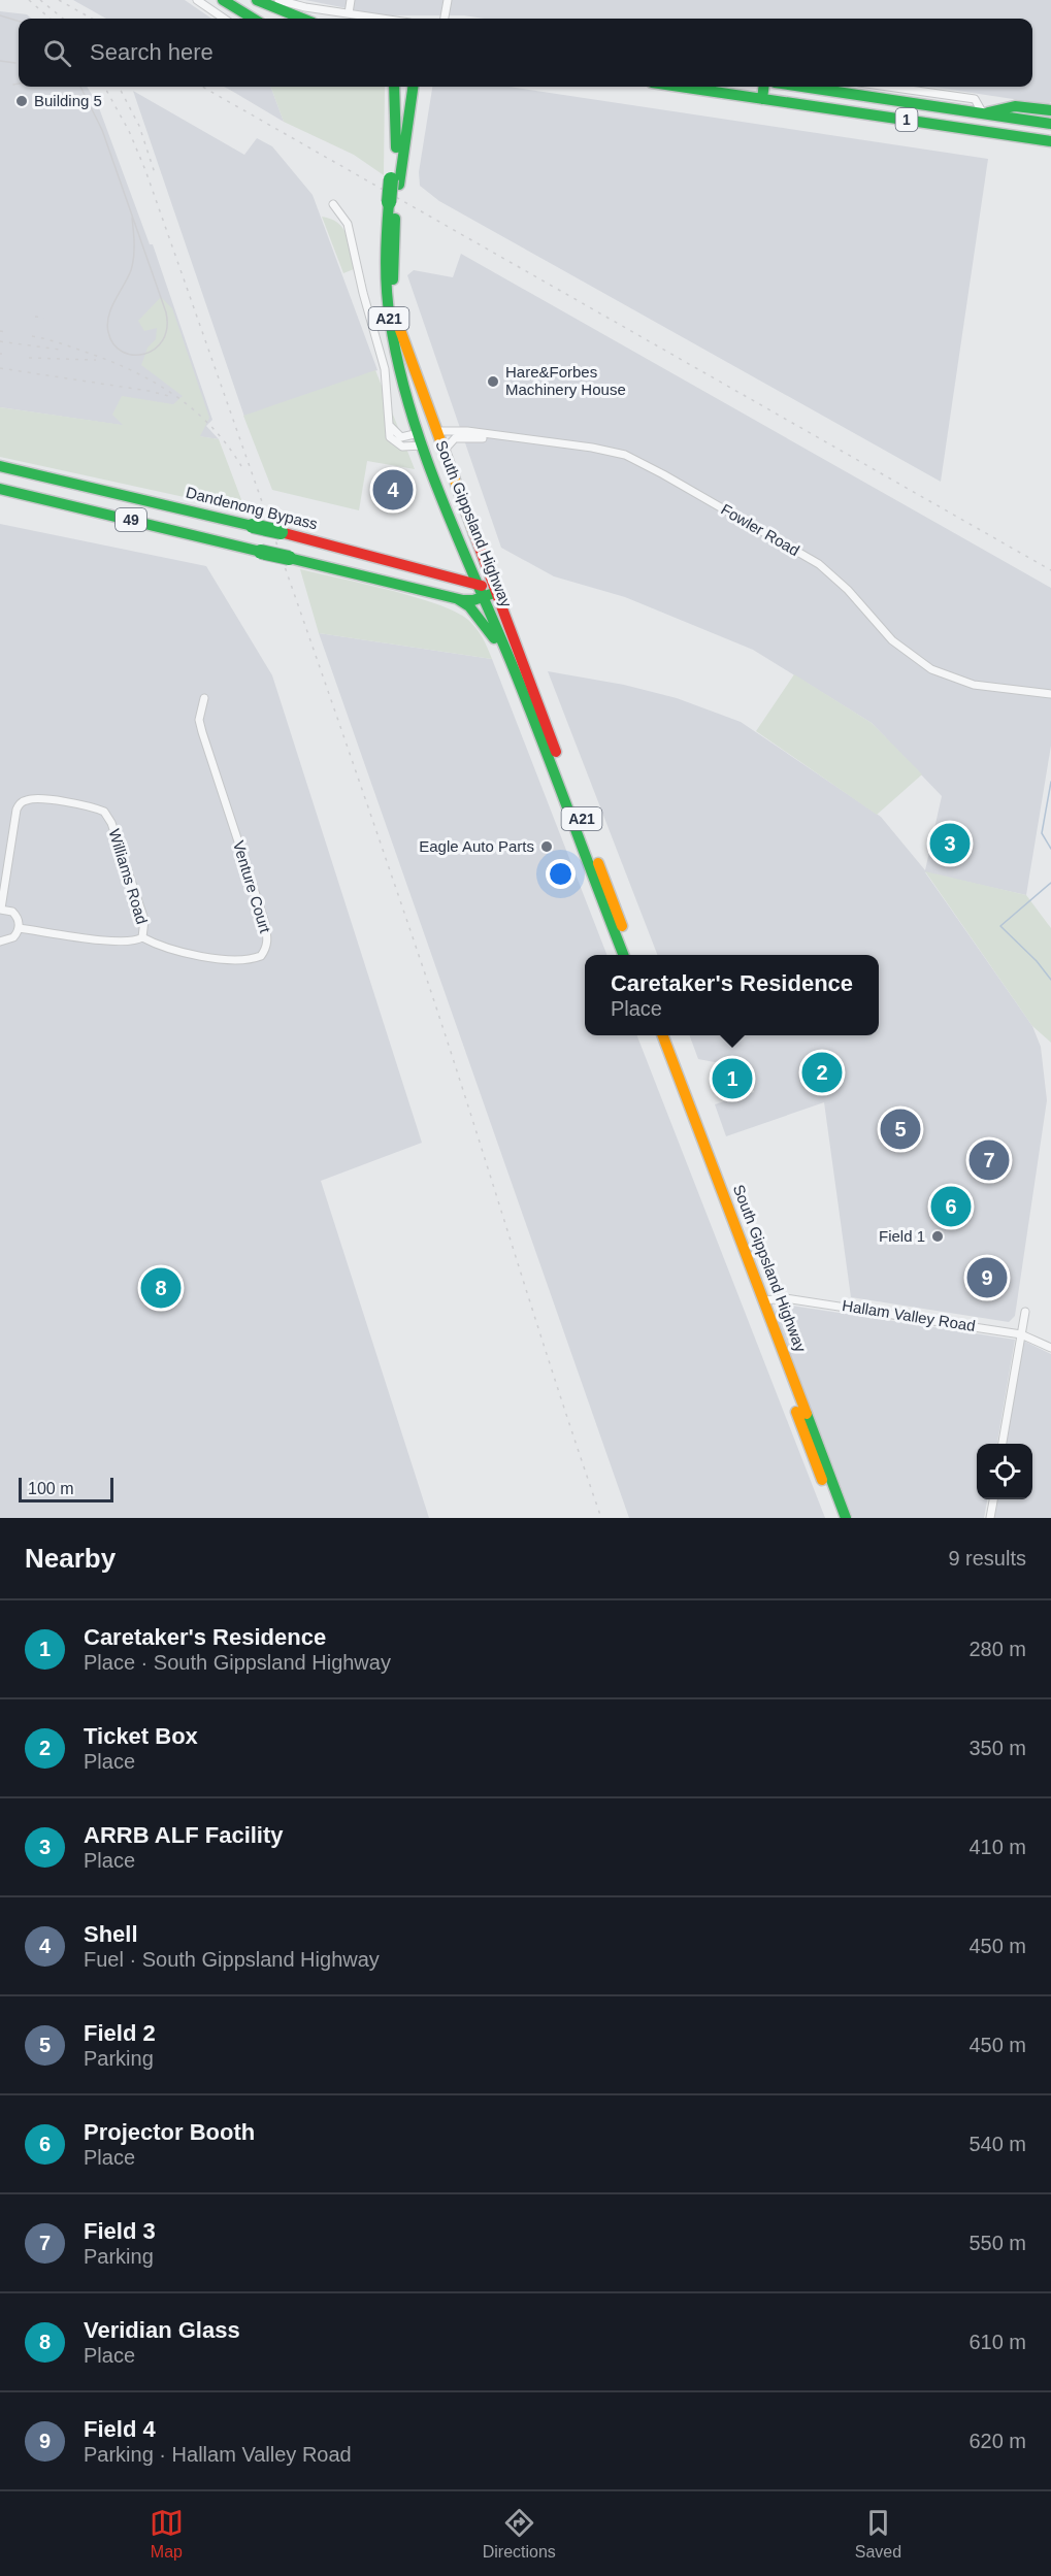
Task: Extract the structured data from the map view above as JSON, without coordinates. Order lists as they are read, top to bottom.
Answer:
{
  "streets": {
    "main road": [
      "1",
      "A21",
      "Dandenong Bypass",
      "49",
      "South Gippsland Highway"
    ],
    "street": [
      "Fowler Road",
      "Williams Road",
      "Venture Court",
      "Hallam Valley Road"
    ]
  },
  "crossings": [
    ["Dandenong Bypass", "49"],
    ["Dandenong Bypass", "South Gippsland Highway"],
    ["49", "South Gippsland Highway"],
    ["South Gippsland Highway", "Fowler Road"],
    ["South Gippsland Highway", "Hallam Valley Road"],
    ["Williams Road", "Venture Court"]
  ],
  "places": [
    "Building 5",
    "Hare&Forbes Machinery House",
    "Eagle Auto Parts",
    "Field 1"
  ],
  "scale_bar": "100 m",
  "page": {
    "search": "Search here",
    "pins": [
      "4",
      "3",
      "2",
      "1",
      "5",
      "7",
      "6",
      "9",
      "8"
    ],
    "popup": ["Caretaker's Residence", "Place"],
    "scale": "100 m",
    "heading": ["Nearby", "9 results"],
    "list": [
      {
        "mark": "1",
        "name": "Caretaker's Residence",
        "note": "Place · South Gippsland Highway",
        "value": "280 m"
      },
      {
        "mark": "2",
        "name": "Ticket Box",
        "note": "Place",
        "value": "350 m"
      },
      {
        "mark": "3",
        "name": "ARRB ALF Facility",
        "note": "Place",
        "value": "410 m"
      },
      {
        "mark": "4",
        "name": "Shell",
        "note": "Fuel · South Gippsland Highway",
        "value": "450 m"
      },
      {
        "mark": "5",
        "name": "Field 2",
        "note": "Parking",
        "value": "450 m"
      },
      {
        "mark": "6",
        "name": "Projector Booth",
        "note": "Place",
        "value": "540 m"
      },
      {
        "mark": "7",
        "name": "Field 3",
        "note": "Parking",
        "value": "550 m"
      },
      {
        "mark": "8",
        "name": "Veridian Glass",
        "note": "Place",
        "value": "610 m"
      },
      {
        "mark": "9",
        "name": "Field 4",
        "note": "Parking · Hallam Valley Road",
        "value": "620 m"
      }
    ],
    "nav": ["Map", "Directions", "Saved"]
  }
}
